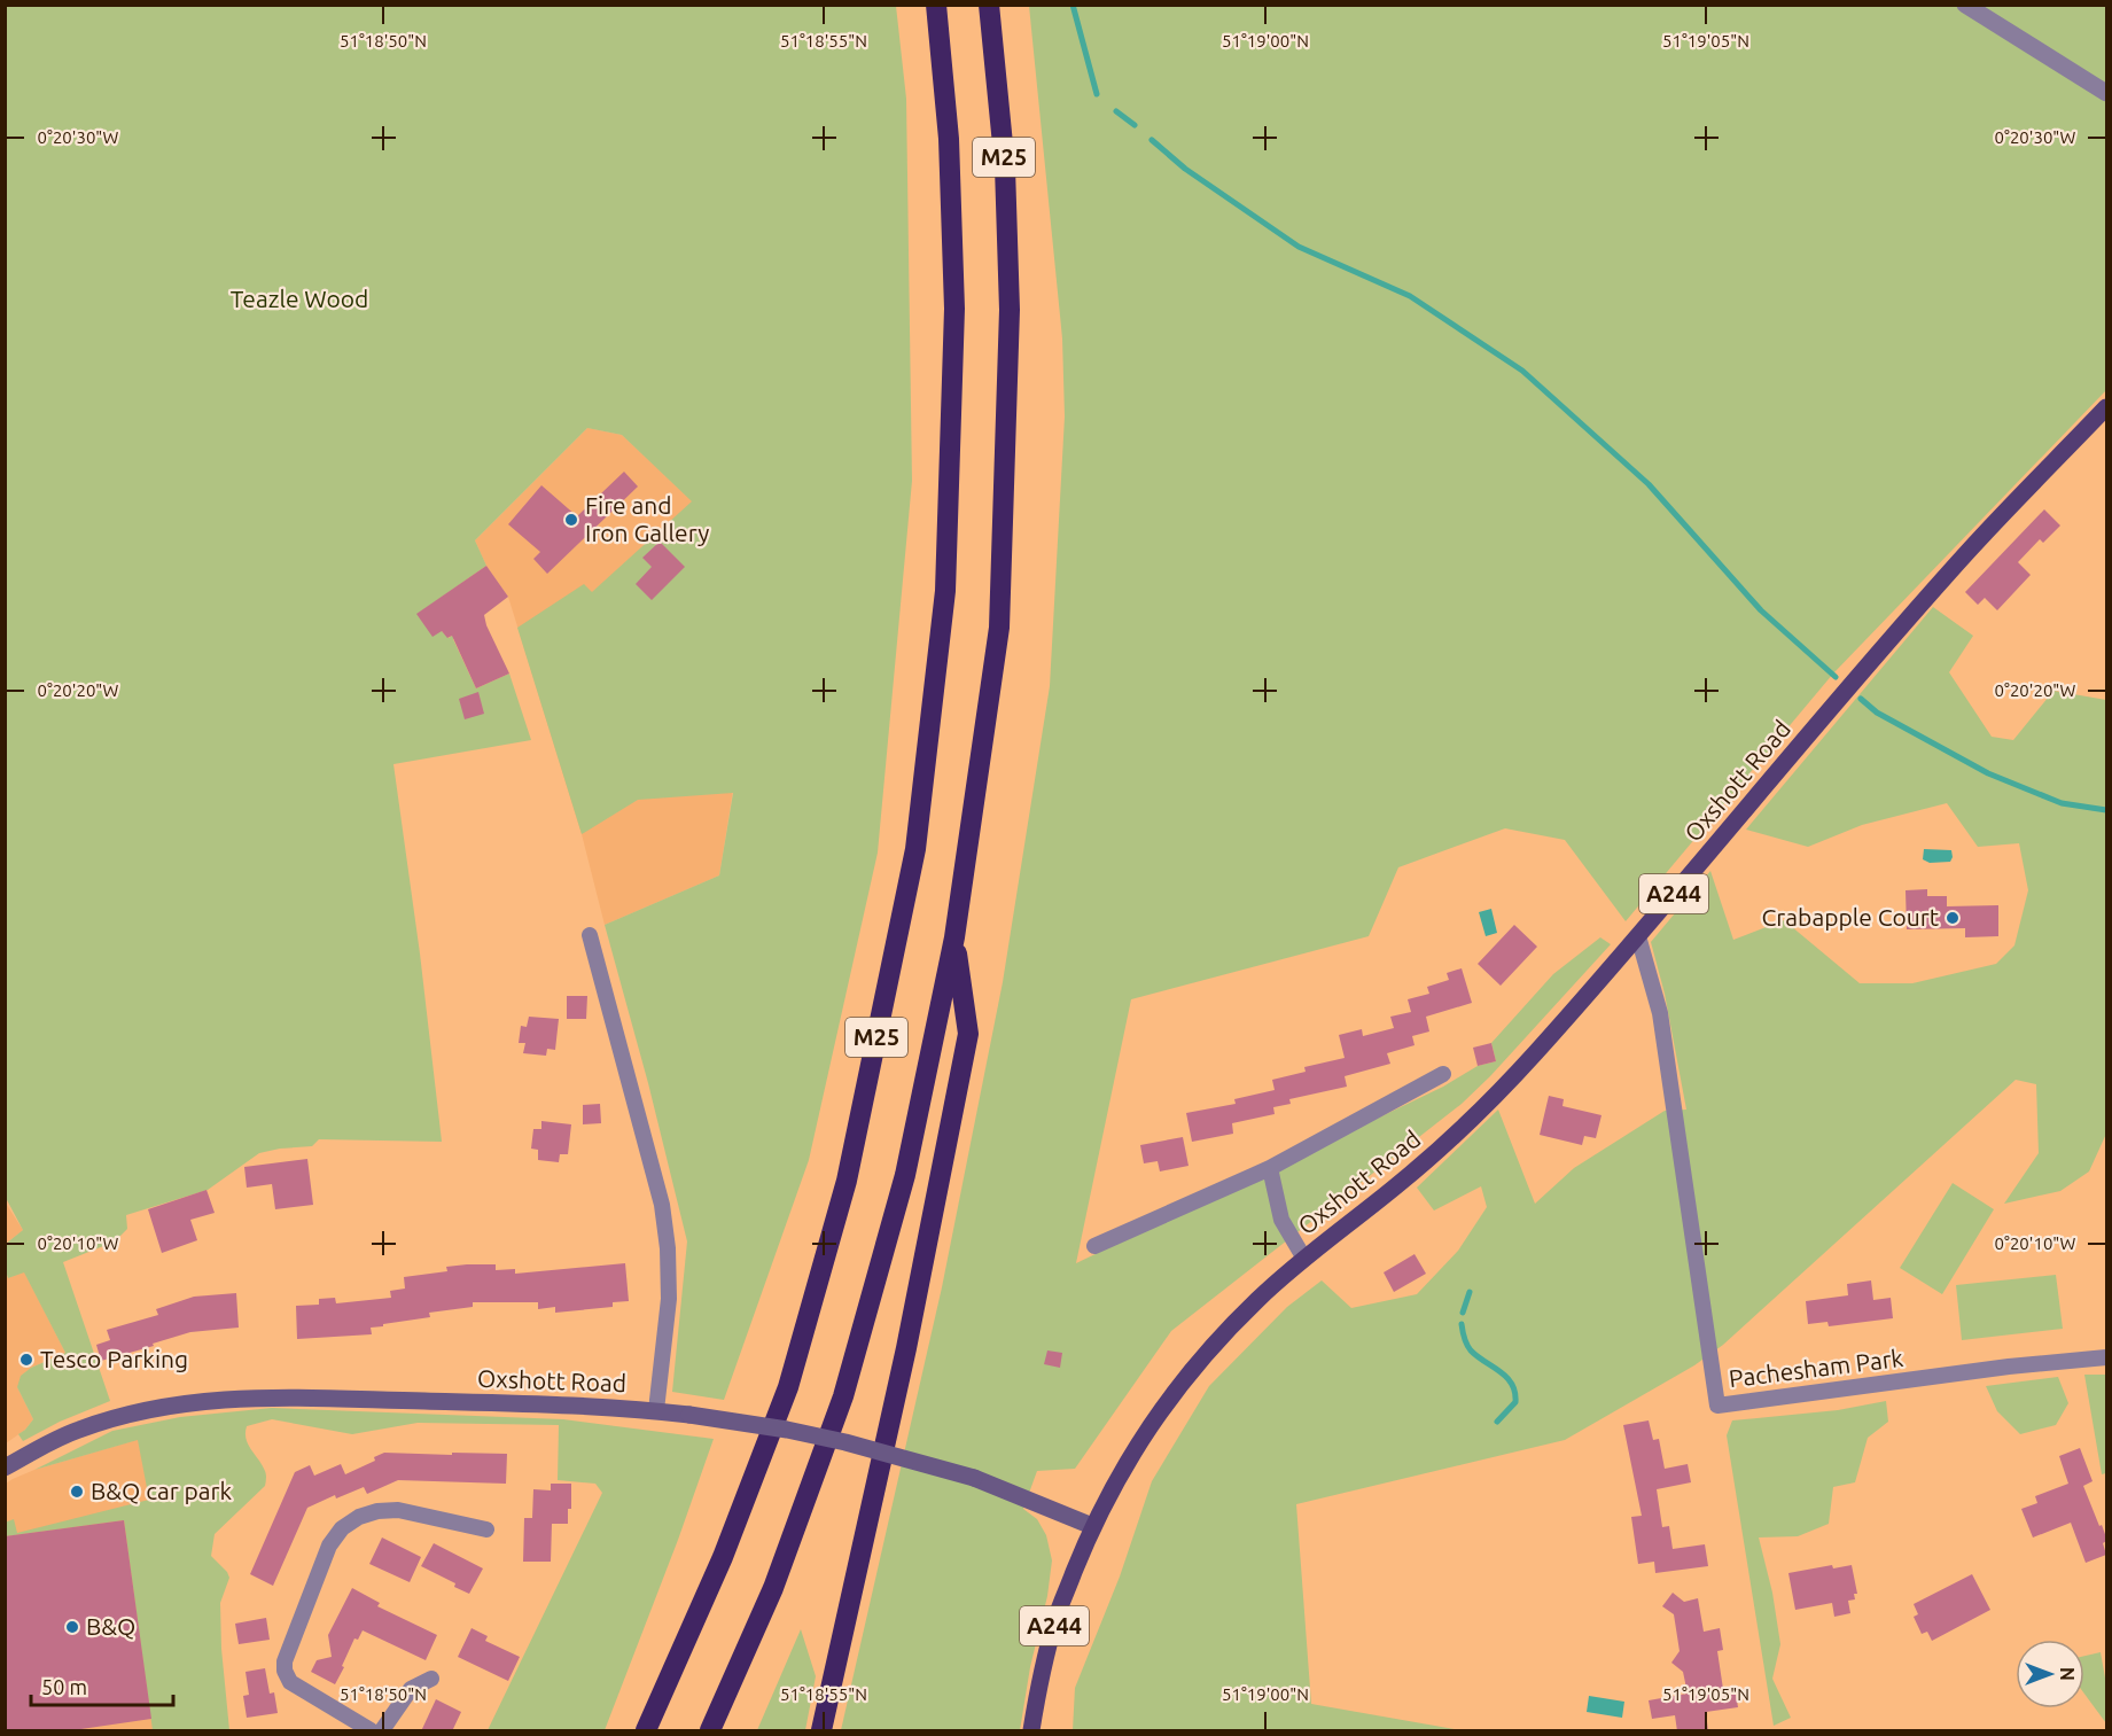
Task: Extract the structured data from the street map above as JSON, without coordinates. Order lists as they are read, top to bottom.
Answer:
{
  "streets": {
    "highway": ["M25"],
    "main road": ["Oxshott Road", "A244"],
    "street": ["Pachesham Park"]
  },
  "crossings": [
    ["Oxshott Road", "Pachesham Park"]
  ],
  "parks": ["Teazle Wood"],
  "places": [
    "Fire and Iron Gallery",
    "Crabapple Court",
    "Tesco Parking",
    "B&Q car park",
    "B&Q"
  ],
  "scale_bar": "50 m",
  "north": "right",
  "coordinates": [
    "51°18'50\"N",
    "51°18'55\"N",
    "51°19'00\"N",
    "51°19'05\"N",
    "0°20'30\"W",
    "0°20'20\"W",
    "0°20'10\"W"
  ]
}
